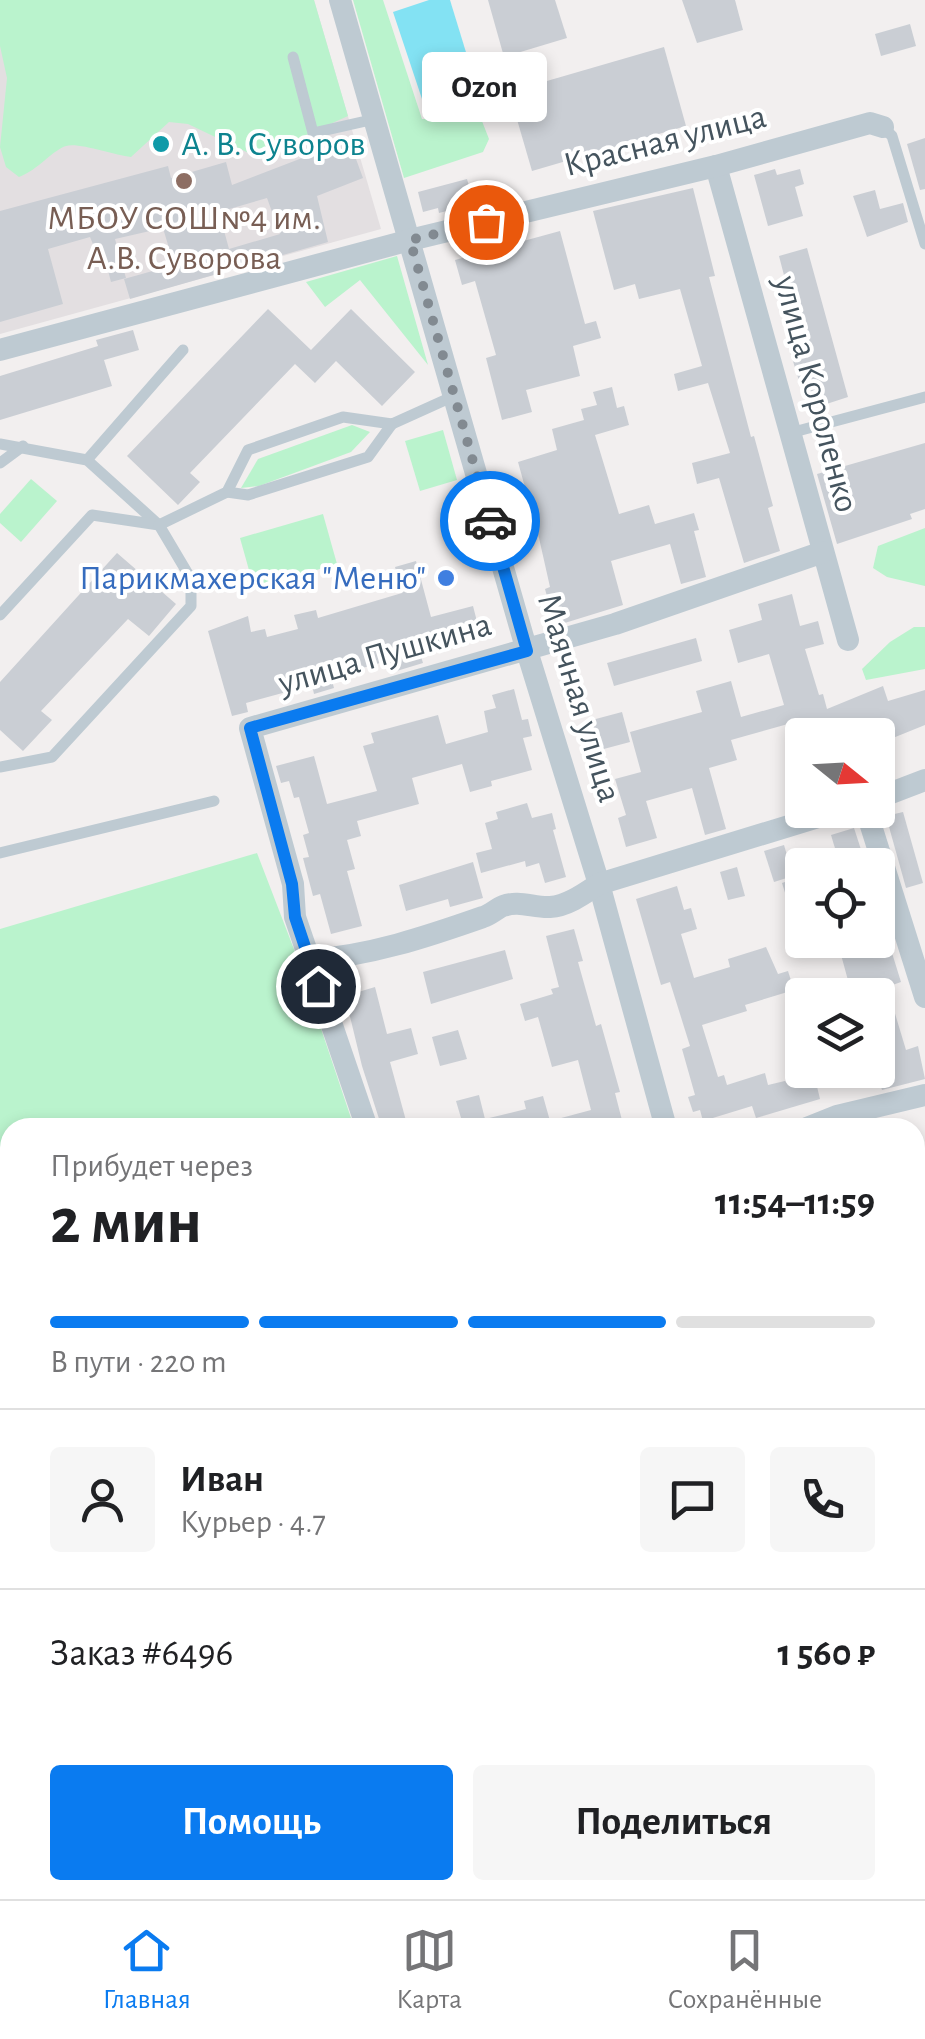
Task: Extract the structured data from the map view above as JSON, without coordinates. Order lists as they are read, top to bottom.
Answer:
{
  "streets": {
    "street": [
      "Красная улица",
      "улица Короленко",
      "улица Пушкина",
      "Маячная улица"
    ]
  },
  "crossings": [
    ["Красная улица", "улица Короленко"],
    ["Красная улица", "Маячная улица"],
    ["улица Короленко", "улица Пушкина"],
    ["улица Пушкина", "Маячная улица"]
  ],
  "places": [
    "А. В. Суворов",
    "МБОУ СОШ№4 им. А.В. Суворова",
    "Ozon",
    "Парикмахерская \"Меню\""
  ],
  "north": "right",
  "page": {
    "bubble": "Ozon",
    "heading": ["2 мин", "Прибудет через", "11:54–11:59"],
    "panel": [
      "Иван",
      "Курьер · 4.7",
      "Заказ #6496",
      "1 560 ₽"
    ],
    "bar": "В пути · 220 m",
    "buttons": ["Помощь", "Поделиться"],
    "tabs": ["Главная", "Карта", "Сохранённые"]
  }
}
